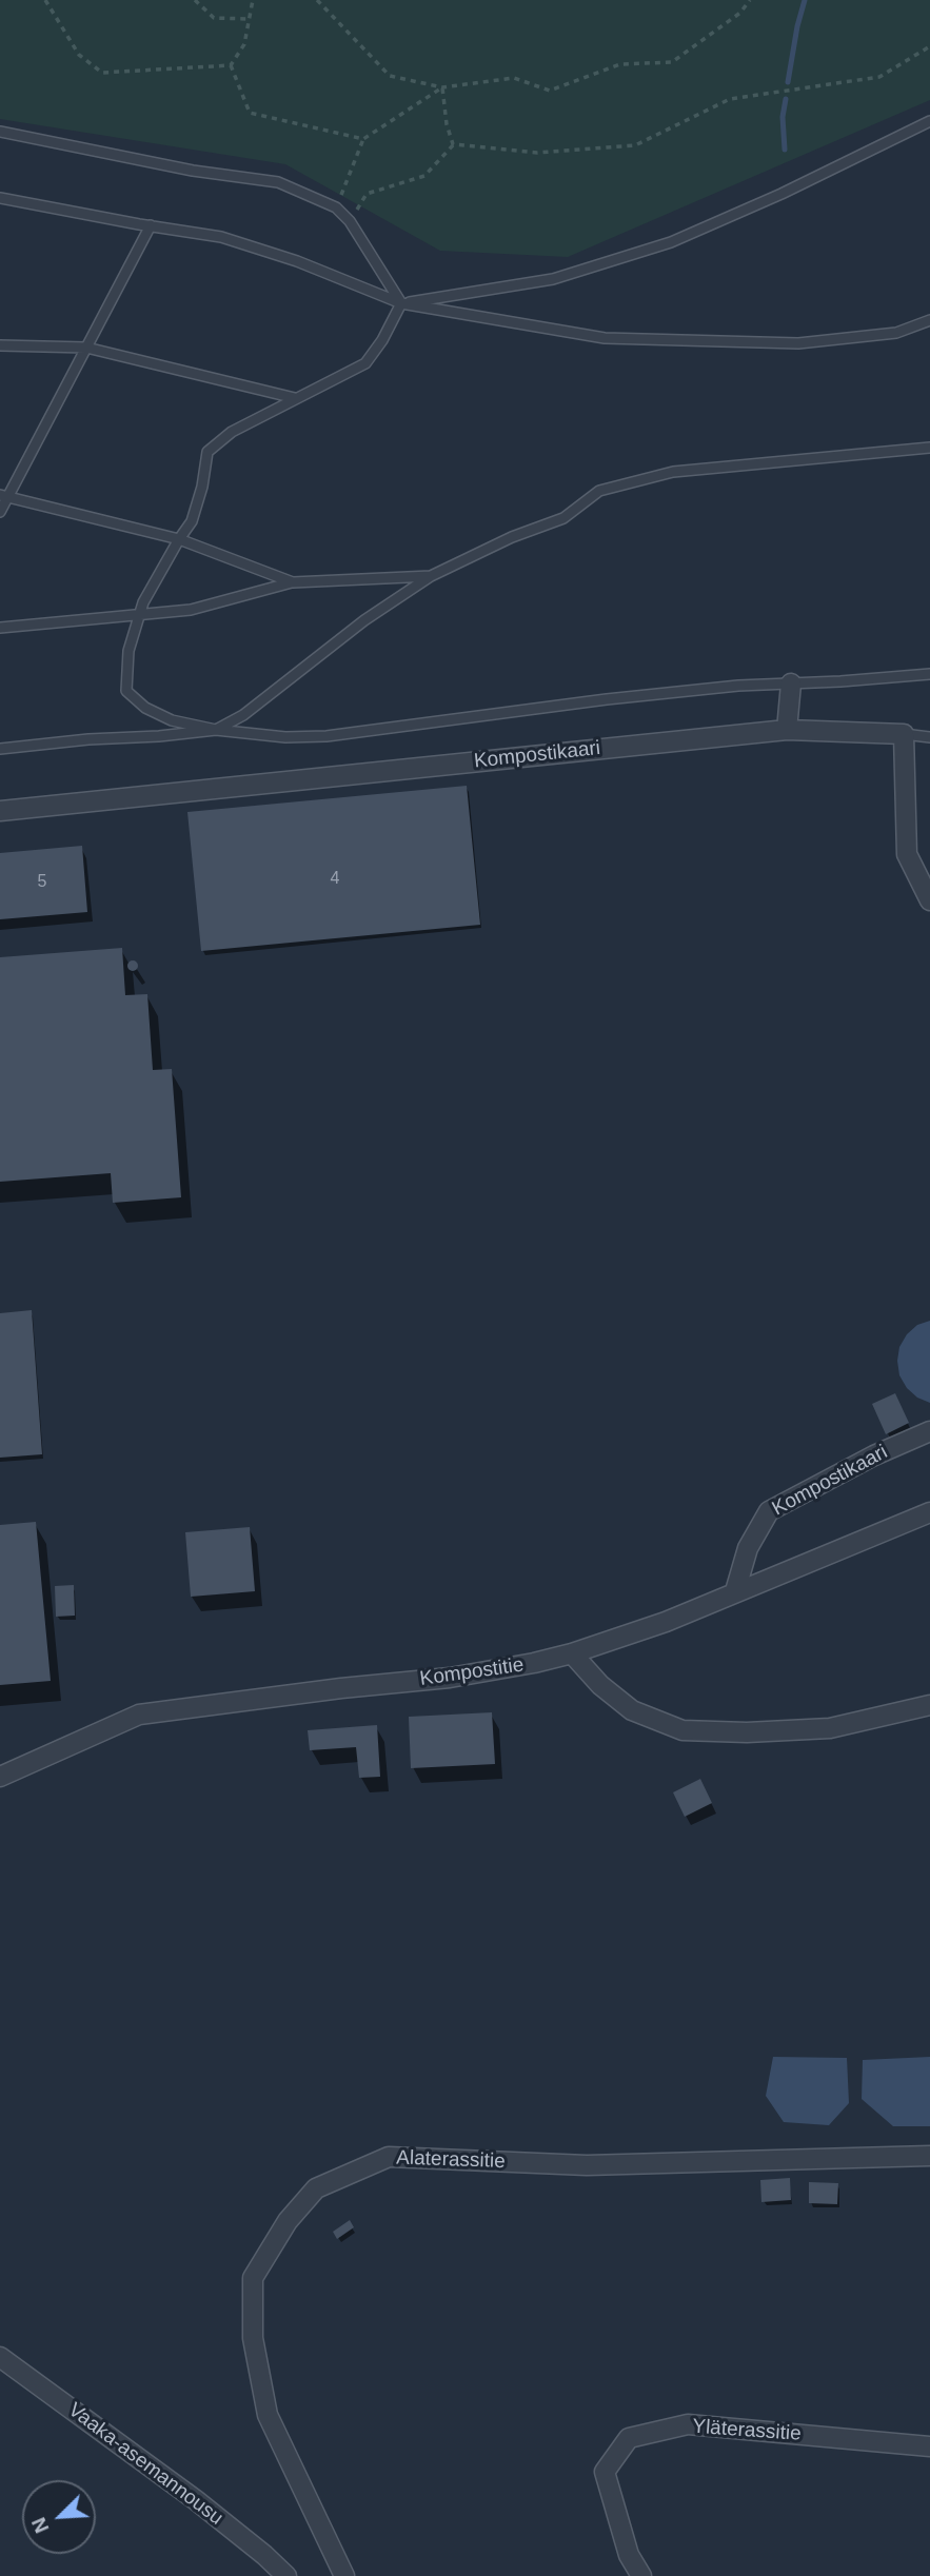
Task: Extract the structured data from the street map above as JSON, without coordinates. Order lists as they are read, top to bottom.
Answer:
{
  "streets": {
    "street": [
      "Kompostikaari",
      "Kompostitie",
      "Alaterassitie",
      "Yläterassitie",
      "Vaaka-asemannousu"
    ]
  },
  "crossings": [
    ["Kompostikaari", "Kompostitie"]
  ],
  "house_numbers": ["4", "5"],
  "north": "bottom left"
}
